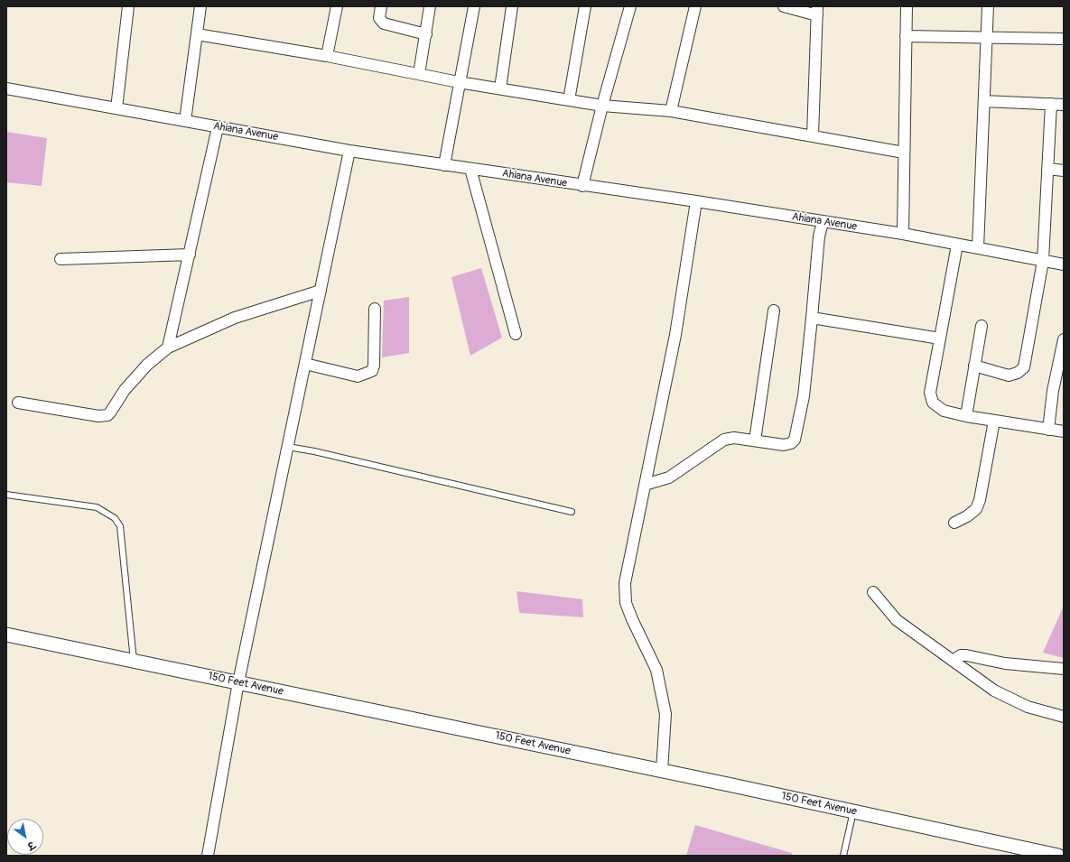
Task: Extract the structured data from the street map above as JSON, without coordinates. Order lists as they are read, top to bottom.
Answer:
{
  "streets": {
    "street": ["Ahiana Avenue", "150 Feet Avenue"]
  },
  "north": "bottom right"
}
